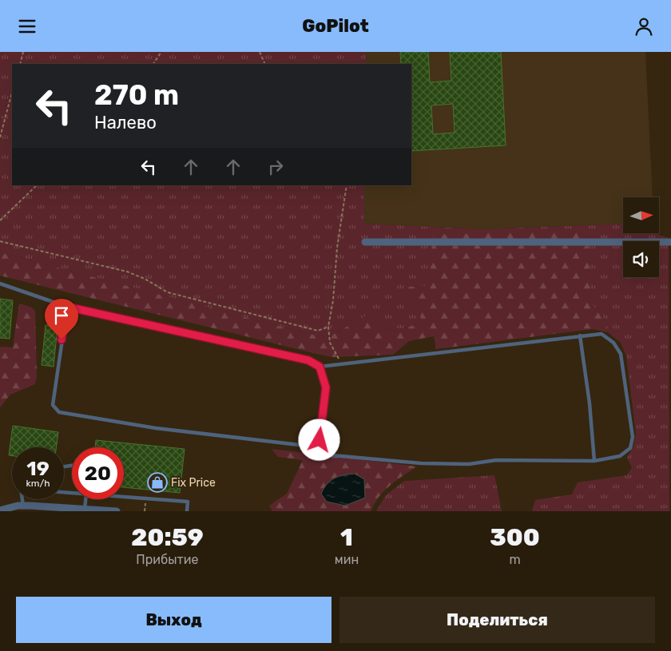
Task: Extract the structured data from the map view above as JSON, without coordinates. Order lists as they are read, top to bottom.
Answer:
{
  "places": {
    "shop": ["Fix Price"]
  },
  "north": "right",
  "page": {
    "header": "GoPilot",
    "turn": ["270 m", "Налево"],
    "speed": "19 km/h",
    "limit": "20",
    "eta": [
      "20:59",
      "Прибытие",
      "1",
      "мин",
      "300",
      "m"
    ],
    "buttons": ["Выход", "Поделиться"]
  }
}
